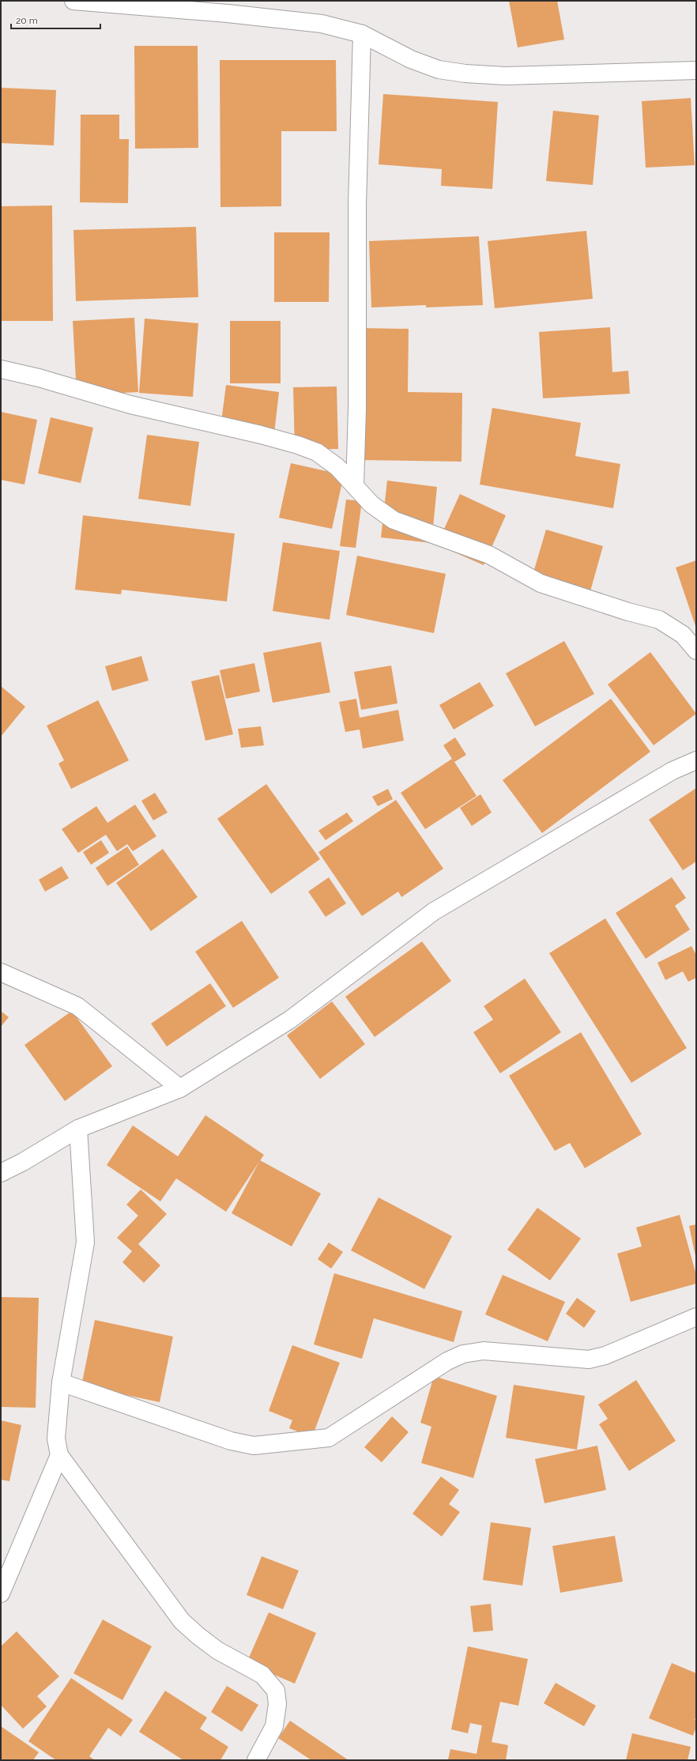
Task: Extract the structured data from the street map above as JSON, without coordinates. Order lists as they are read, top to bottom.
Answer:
{
  "scale_bar": "20 m"
}
